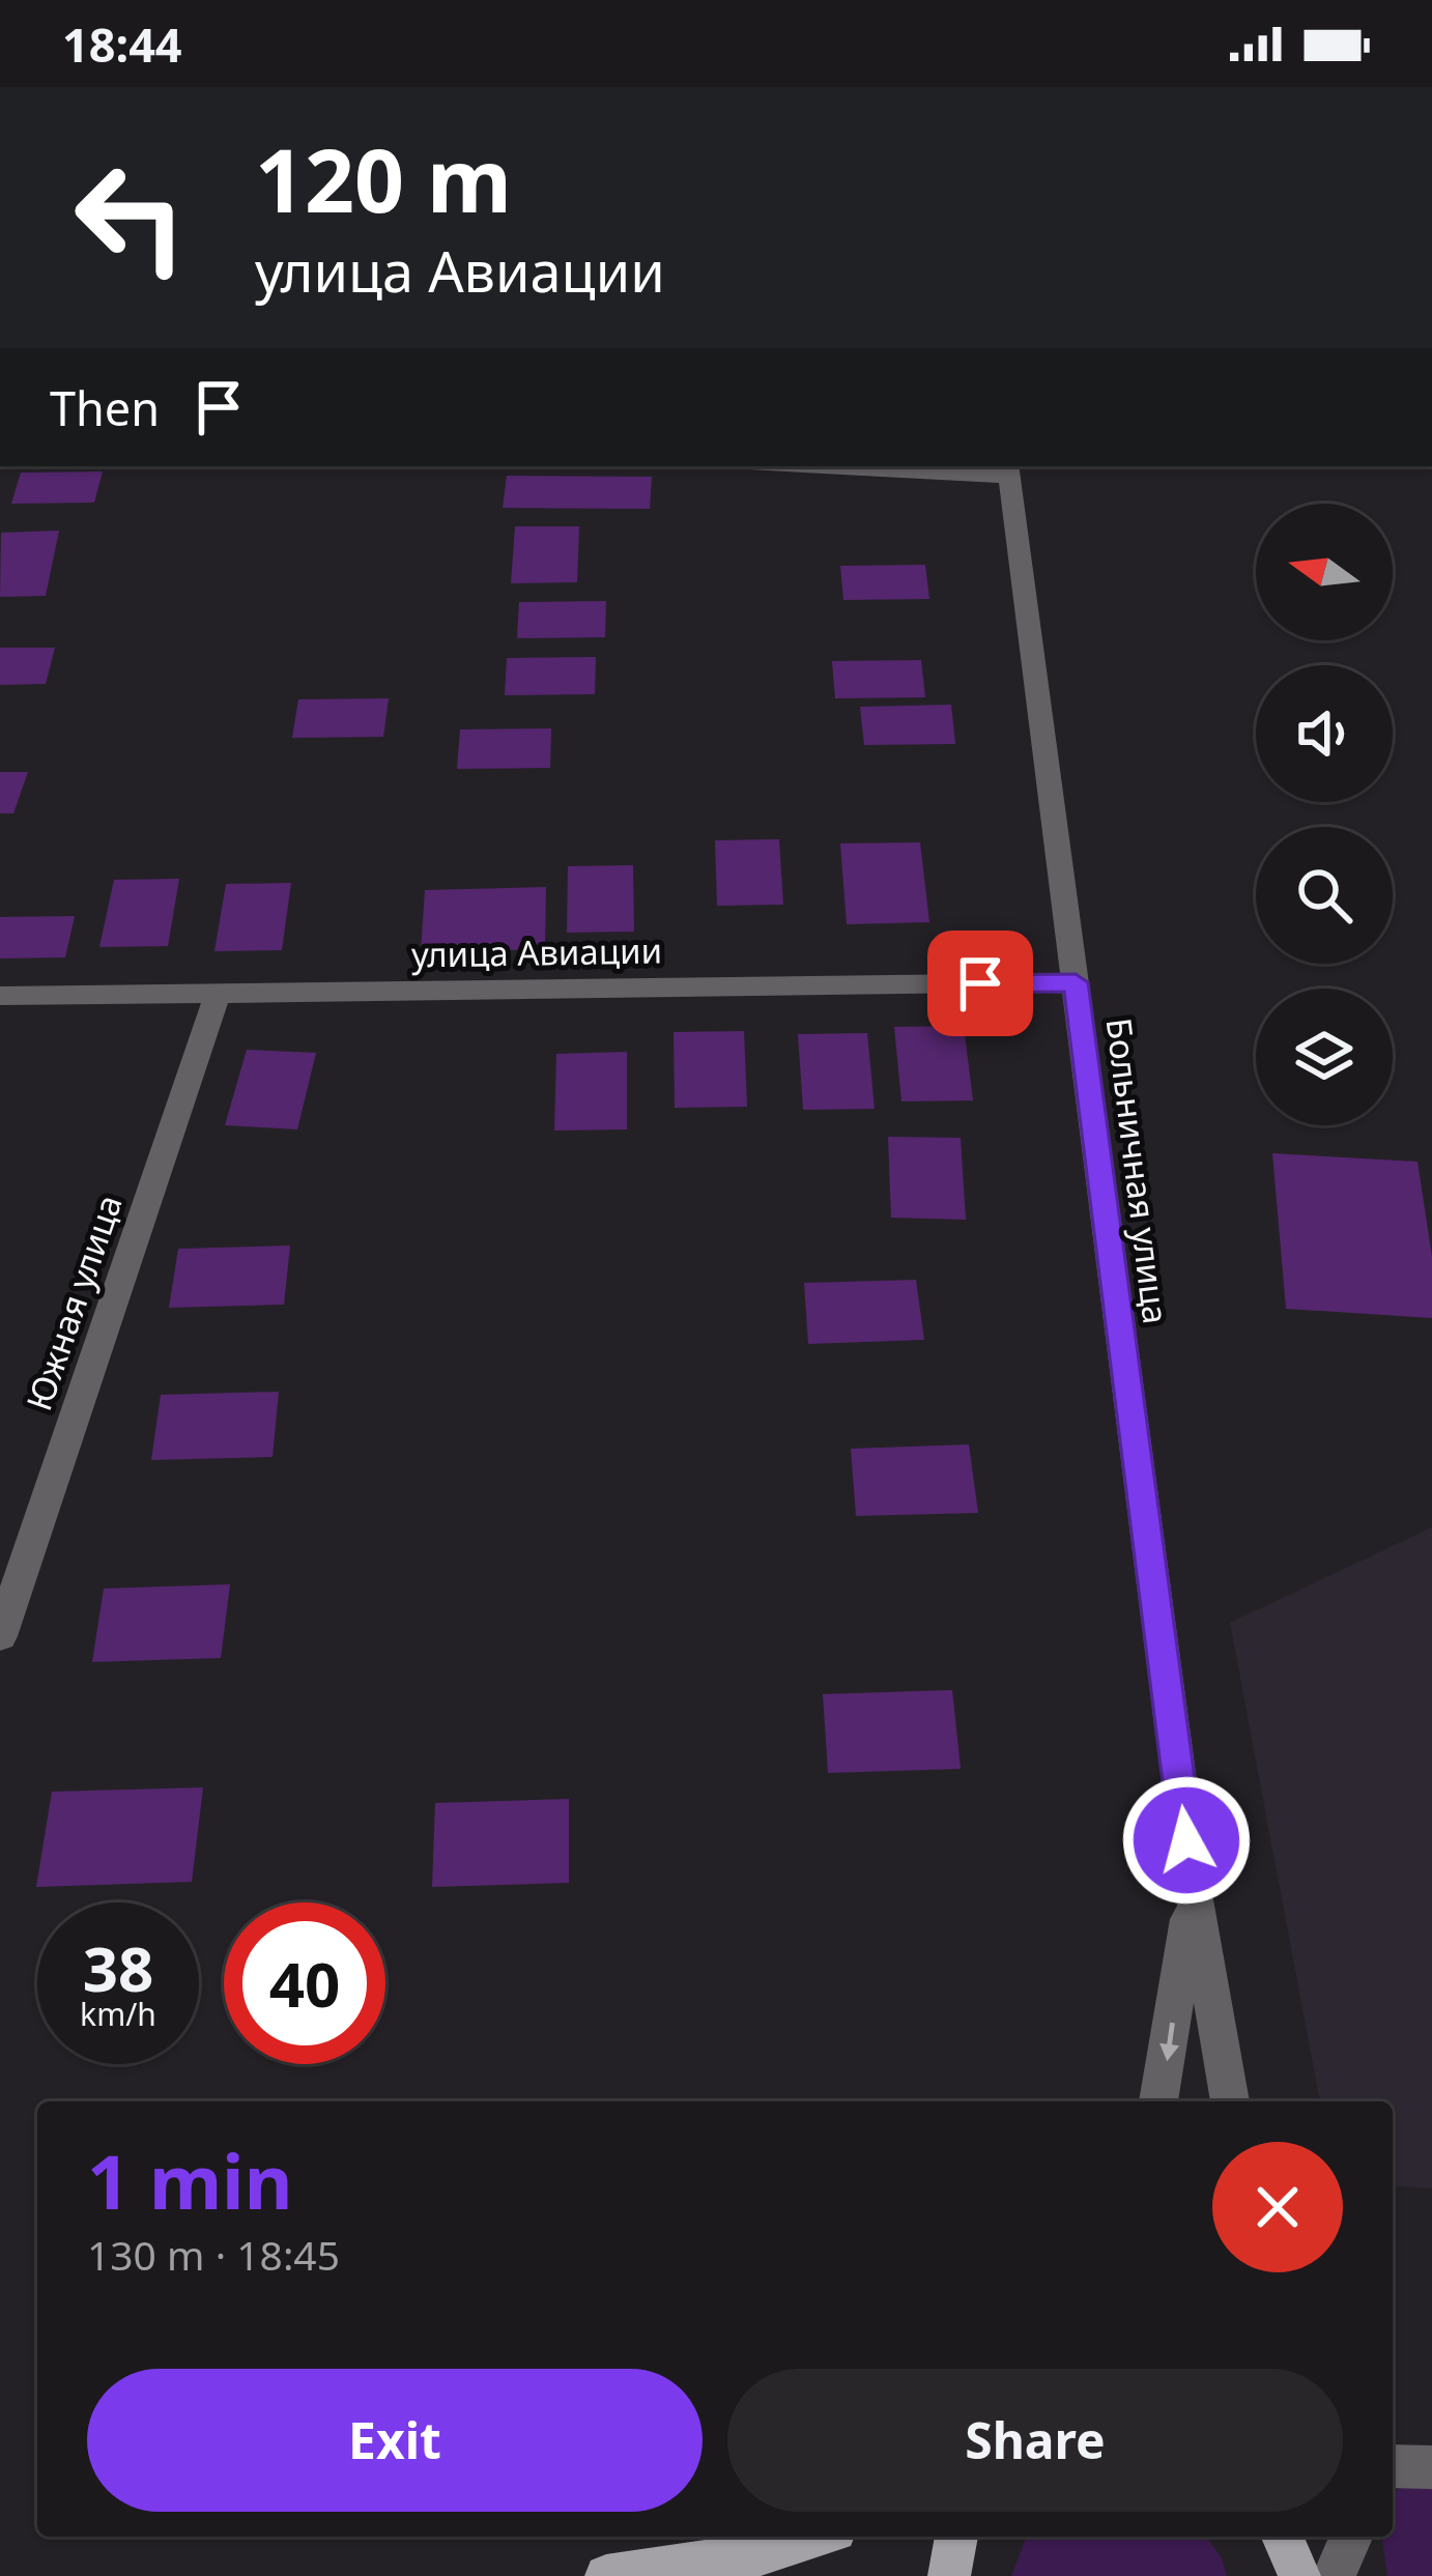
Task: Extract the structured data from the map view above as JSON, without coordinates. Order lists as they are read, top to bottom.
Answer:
{
  "streets": {
    "street": ["улица Авиации", "Больничная улица", "Южная улица"]
  },
  "crossings": [
    ["улица Авиации", "Больничная улица"],
    ["улица Авиации", "Южная улица"]
  ],
  "north": "left",
  "page": {
    "status": "18:44",
    "turn": ["120 m", "улица Авиации"],
    "then": "Then",
    "speed": "38 km/h",
    "limit": "40",
    "heading": ["1 min", "130 m · 18:45"],
    "buttons": ["Exit", "Share"]
  }
}
